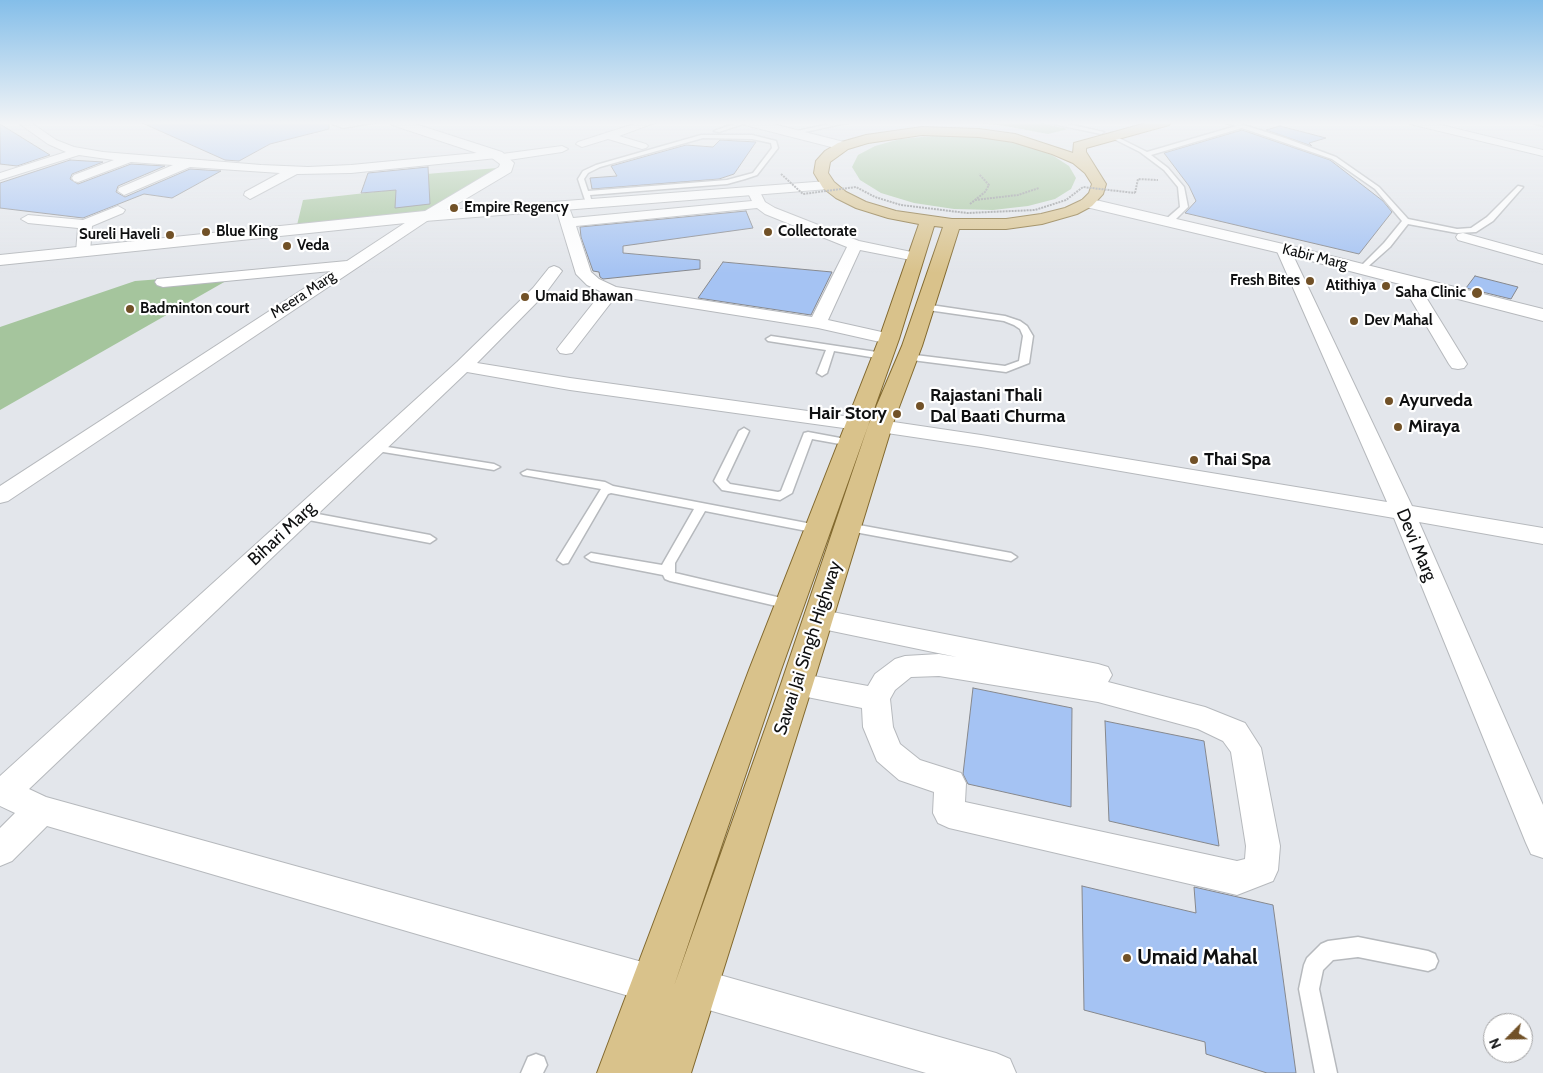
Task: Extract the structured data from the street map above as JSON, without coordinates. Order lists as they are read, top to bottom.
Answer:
{
  "streets": {
    "main road": ["Sawai Jai Singh Highway"],
    "street": [
      "Kabir Marg",
      "Meera Marg",
      "Bihari Marg",
      "Devi Marg"
    ]
  },
  "crossings": [
    ["Kabir Marg", "Devi Marg"]
  ],
  "places": [
    "Empire Regency",
    "Blue King",
    "Collectorate",
    "Sureli Haveli",
    "Veda",
    "Fresh Bites",
    "Atithiya",
    "Saha Clinic",
    "Umaid Bhawan",
    "Badminton court",
    "Dev Mahal",
    "Ayurveda",
    "Rajastani Thali Dal Baati Churma",
    "Hair Story",
    "Miraya",
    "Thai Spa",
    "Umaid Mahal"
  ],
  "north": "bottom left"
}
